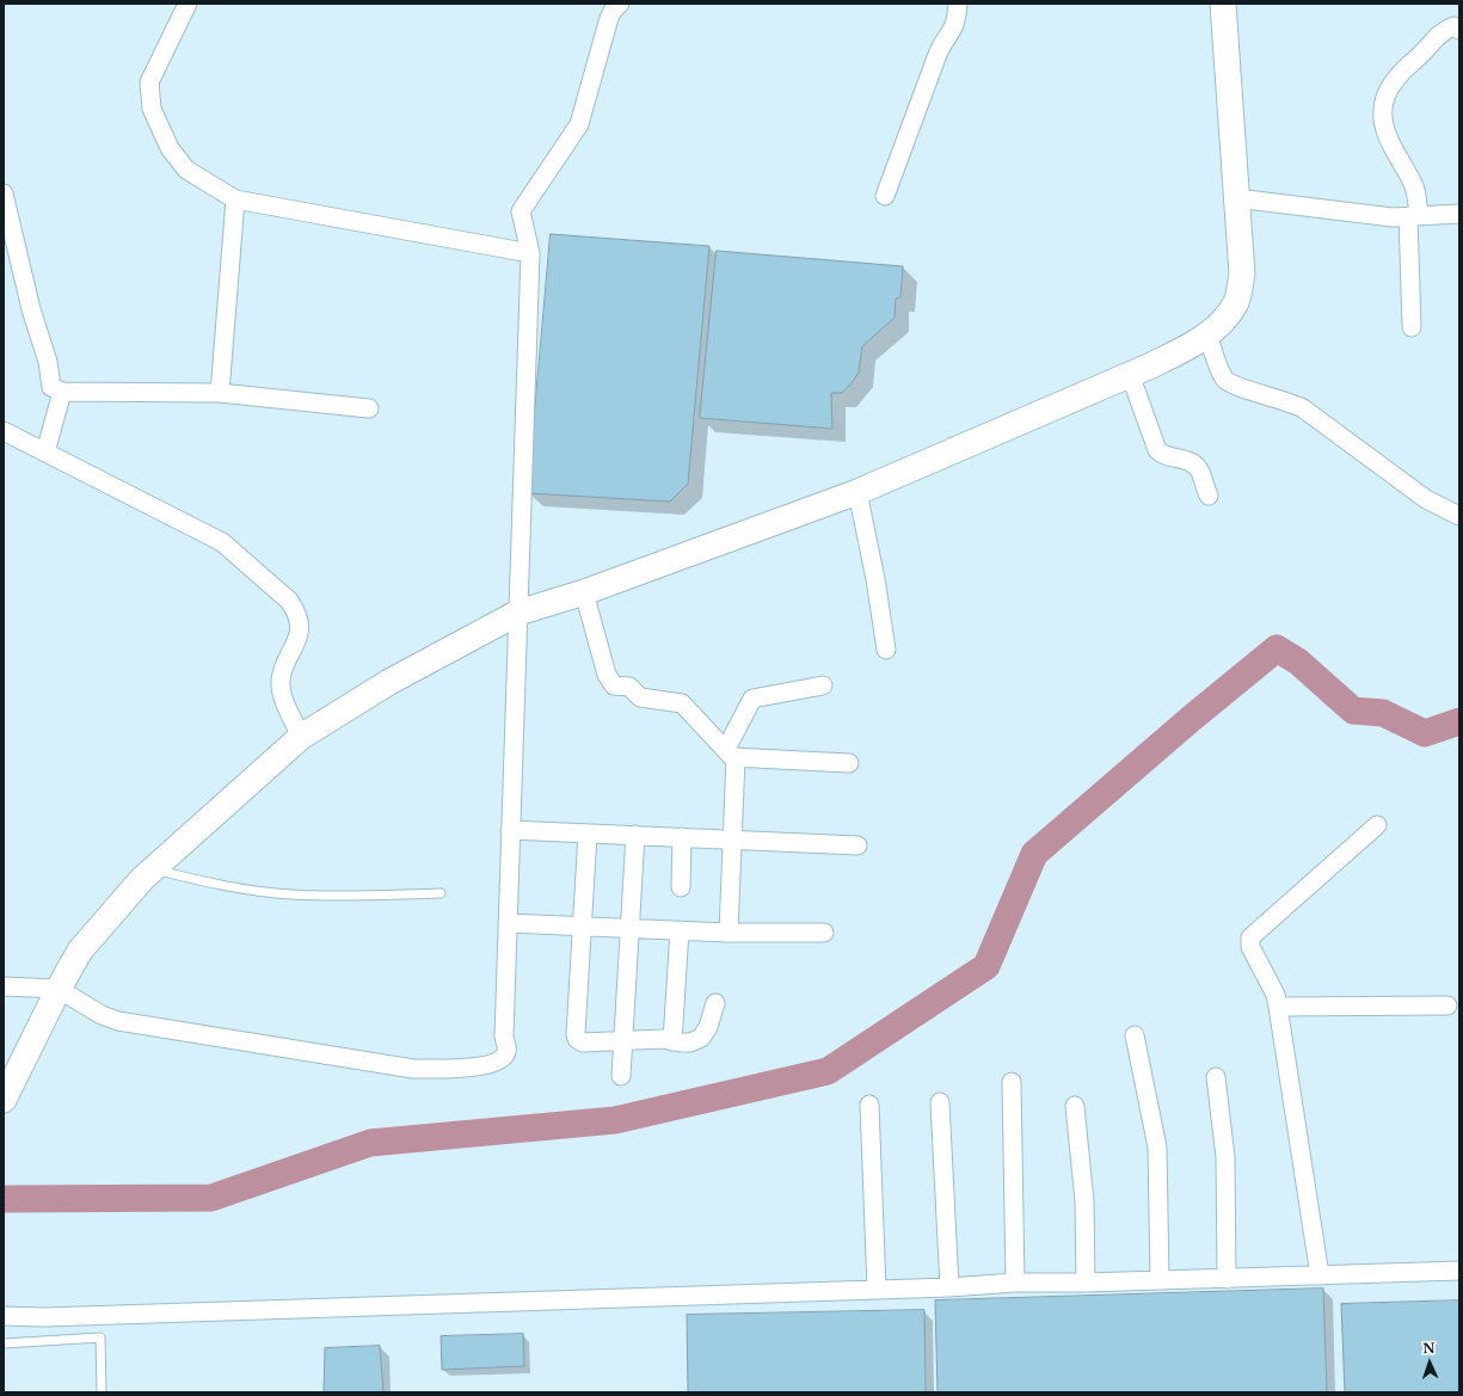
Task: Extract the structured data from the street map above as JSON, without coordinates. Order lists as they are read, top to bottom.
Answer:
{
  "north": "top"
}
